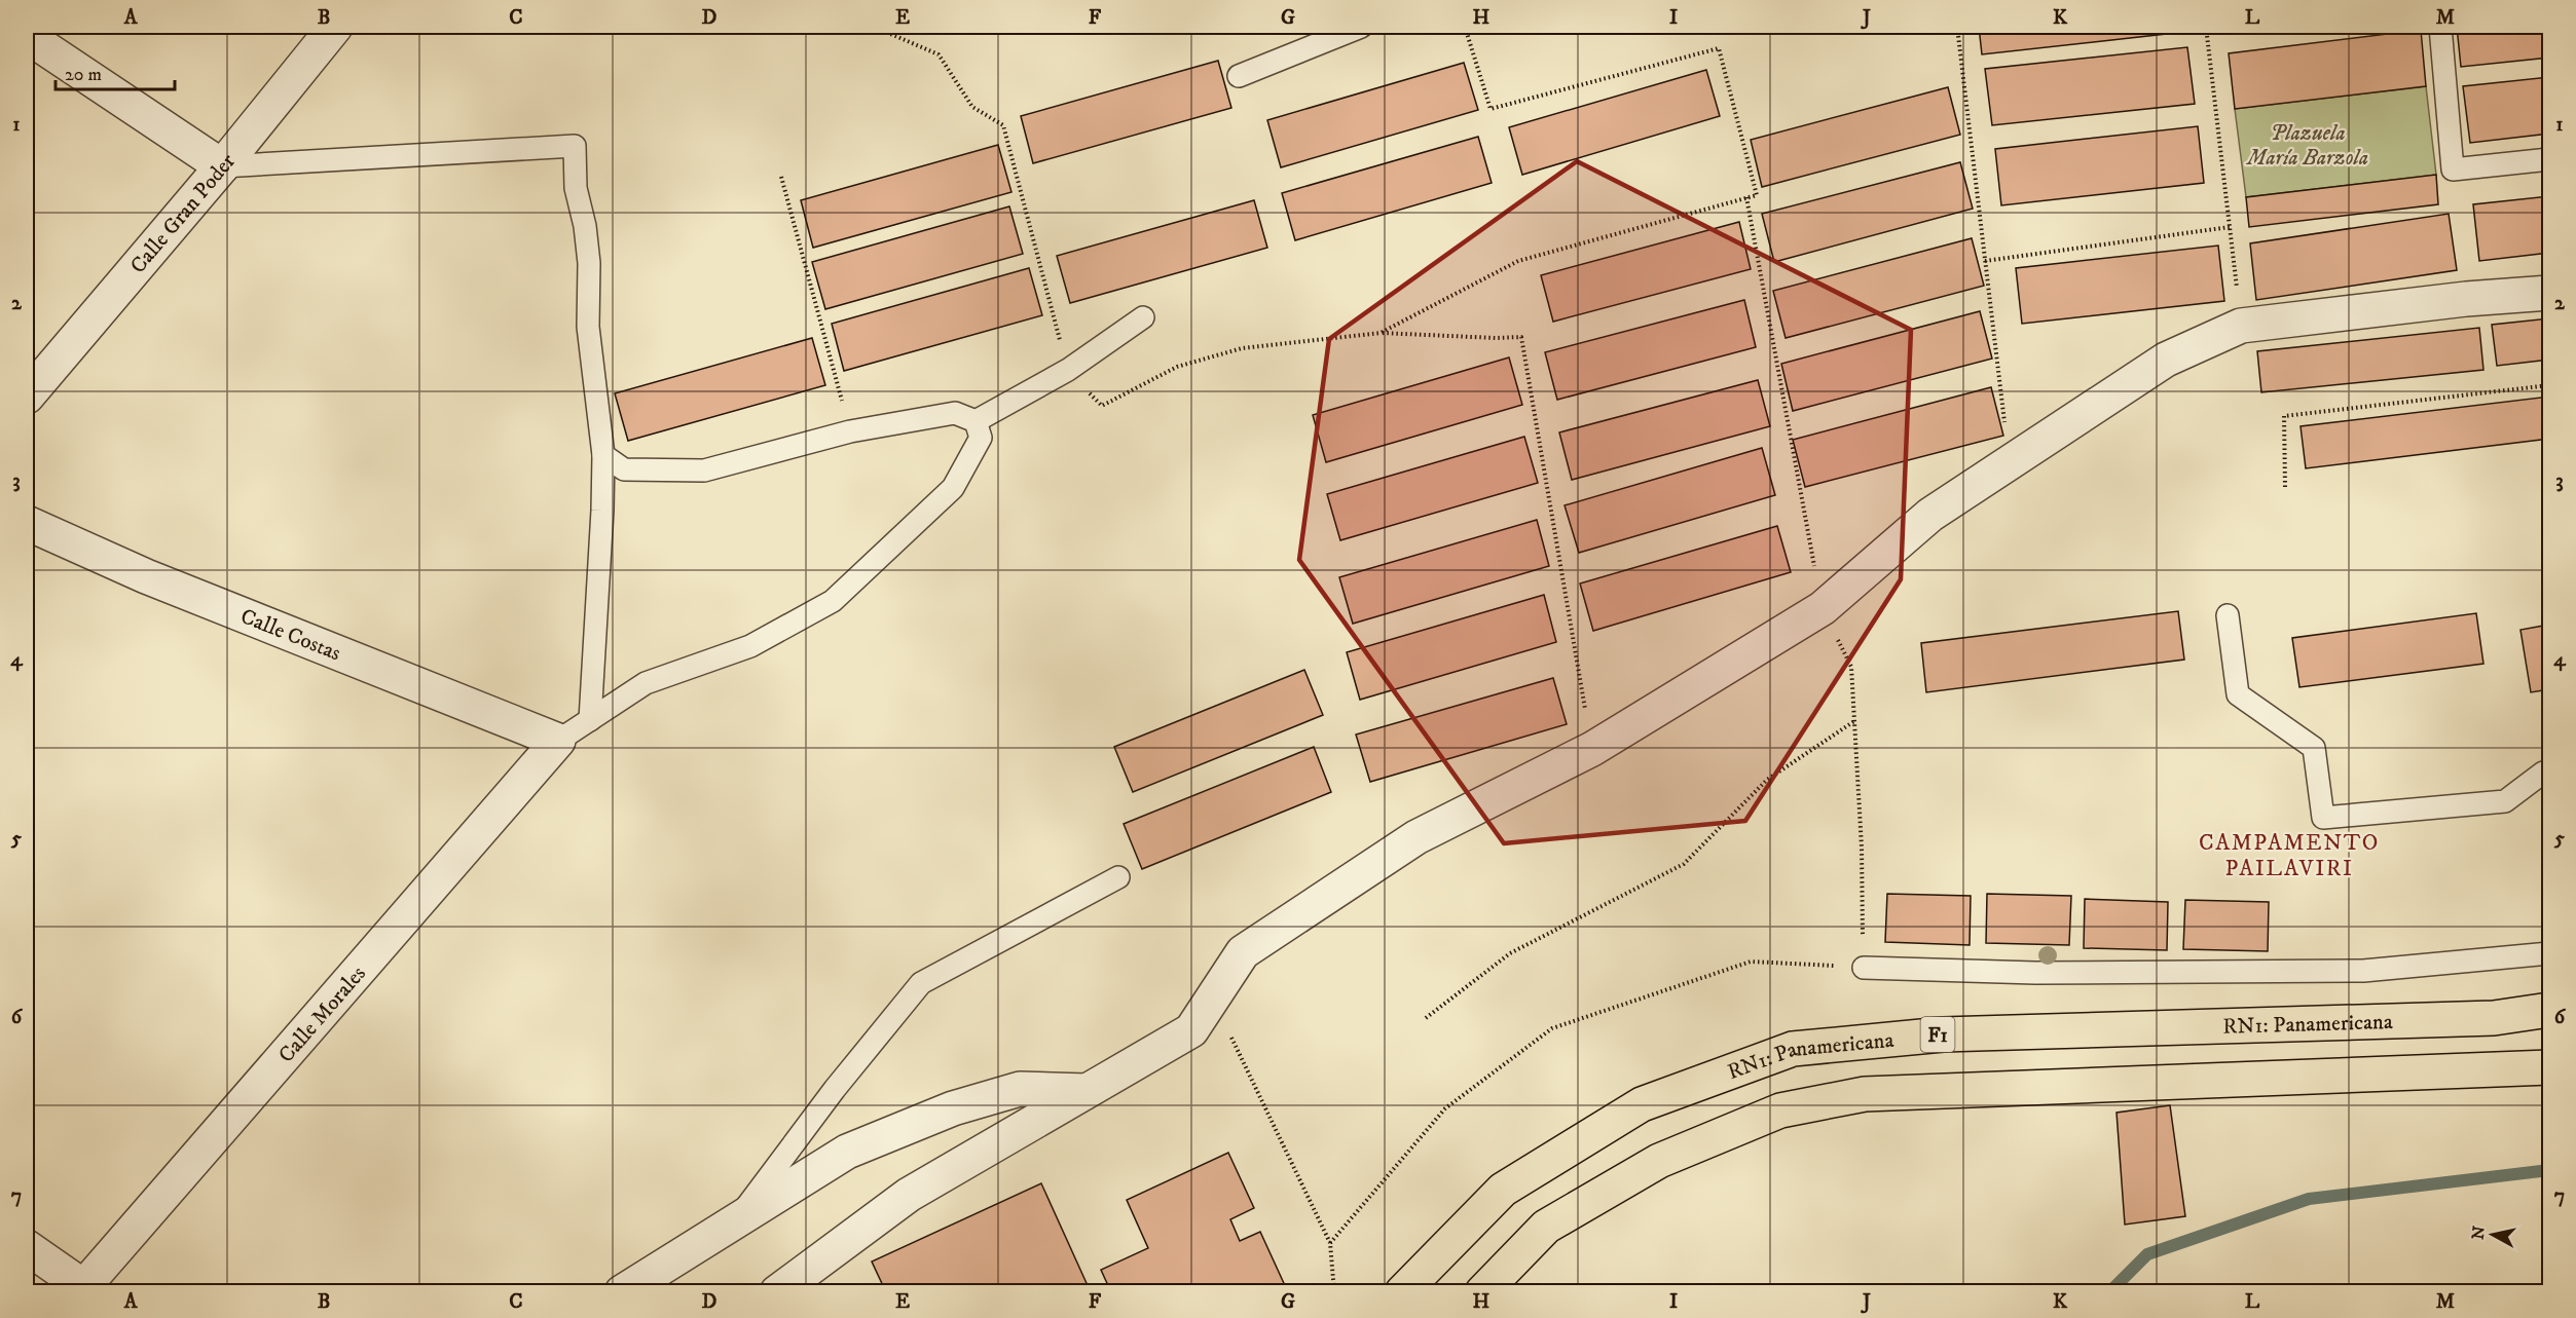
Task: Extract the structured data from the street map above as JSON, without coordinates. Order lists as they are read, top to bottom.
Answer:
{
  "streets": {
    "highway": ["RN1: Panamericana", "F1"],
    "street": ["Calle Gran Poder", "Calle Costas", "Calle Morales"]
  },
  "crossings": [
    ["Calle Costas", "Calle Morales"]
  ],
  "districts": ["CAMPAMENTO PAILAVIRI"],
  "parks": ["Plazuela María Barzola"],
  "scale_bar": "20 m",
  "north": "left",
  "grid": {
    "columns": [
      "A",
      "B",
      "C",
      "D",
      "E",
      "F",
      "G",
      "H",
      "I",
      "J",
      "K",
      "L",
      "M"
    ],
    "rows": [
      "1",
      "2",
      "3",
      "4",
      "5",
      "6",
      "7"
    ]
  }
}
